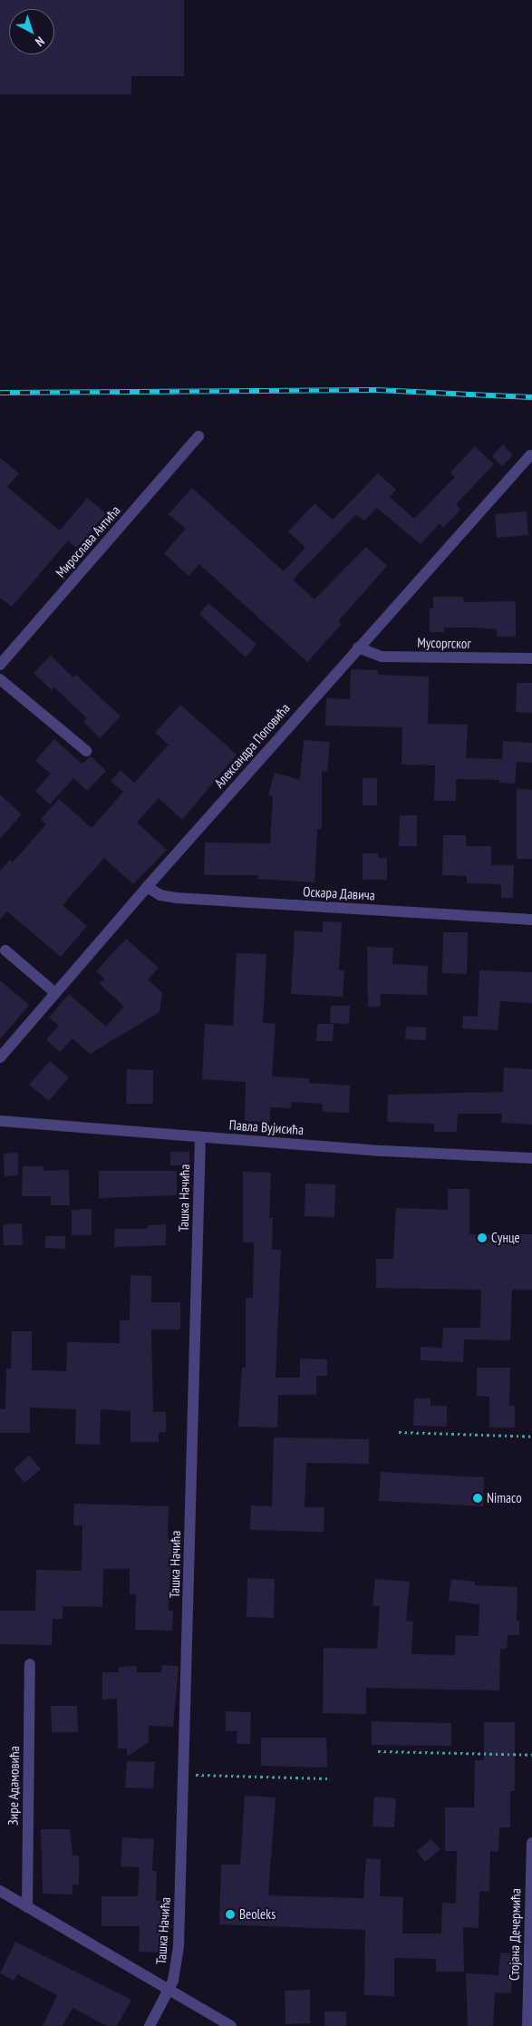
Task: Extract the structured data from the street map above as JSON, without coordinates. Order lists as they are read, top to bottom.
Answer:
{
  "streets": {
    "street": [
      "Мирослава Антића",
      "Мусоргског",
      "Александра Поповића",
      "Оскара Давича",
      "Павла Вујисића",
      "Ташка Начића",
      "Зире Адамовића",
      "Стојана Дечермића"
    ]
  },
  "crossings": [
    ["Мусоргског", "Александра Поповића"],
    ["Александра Поповића", "Оскара Давича"],
    ["Павла Вујисића", "Ташка Начића"]
  ],
  "places": ["Сунце", "Nimaco", "Beoleks"],
  "north": "bottom right"
}
